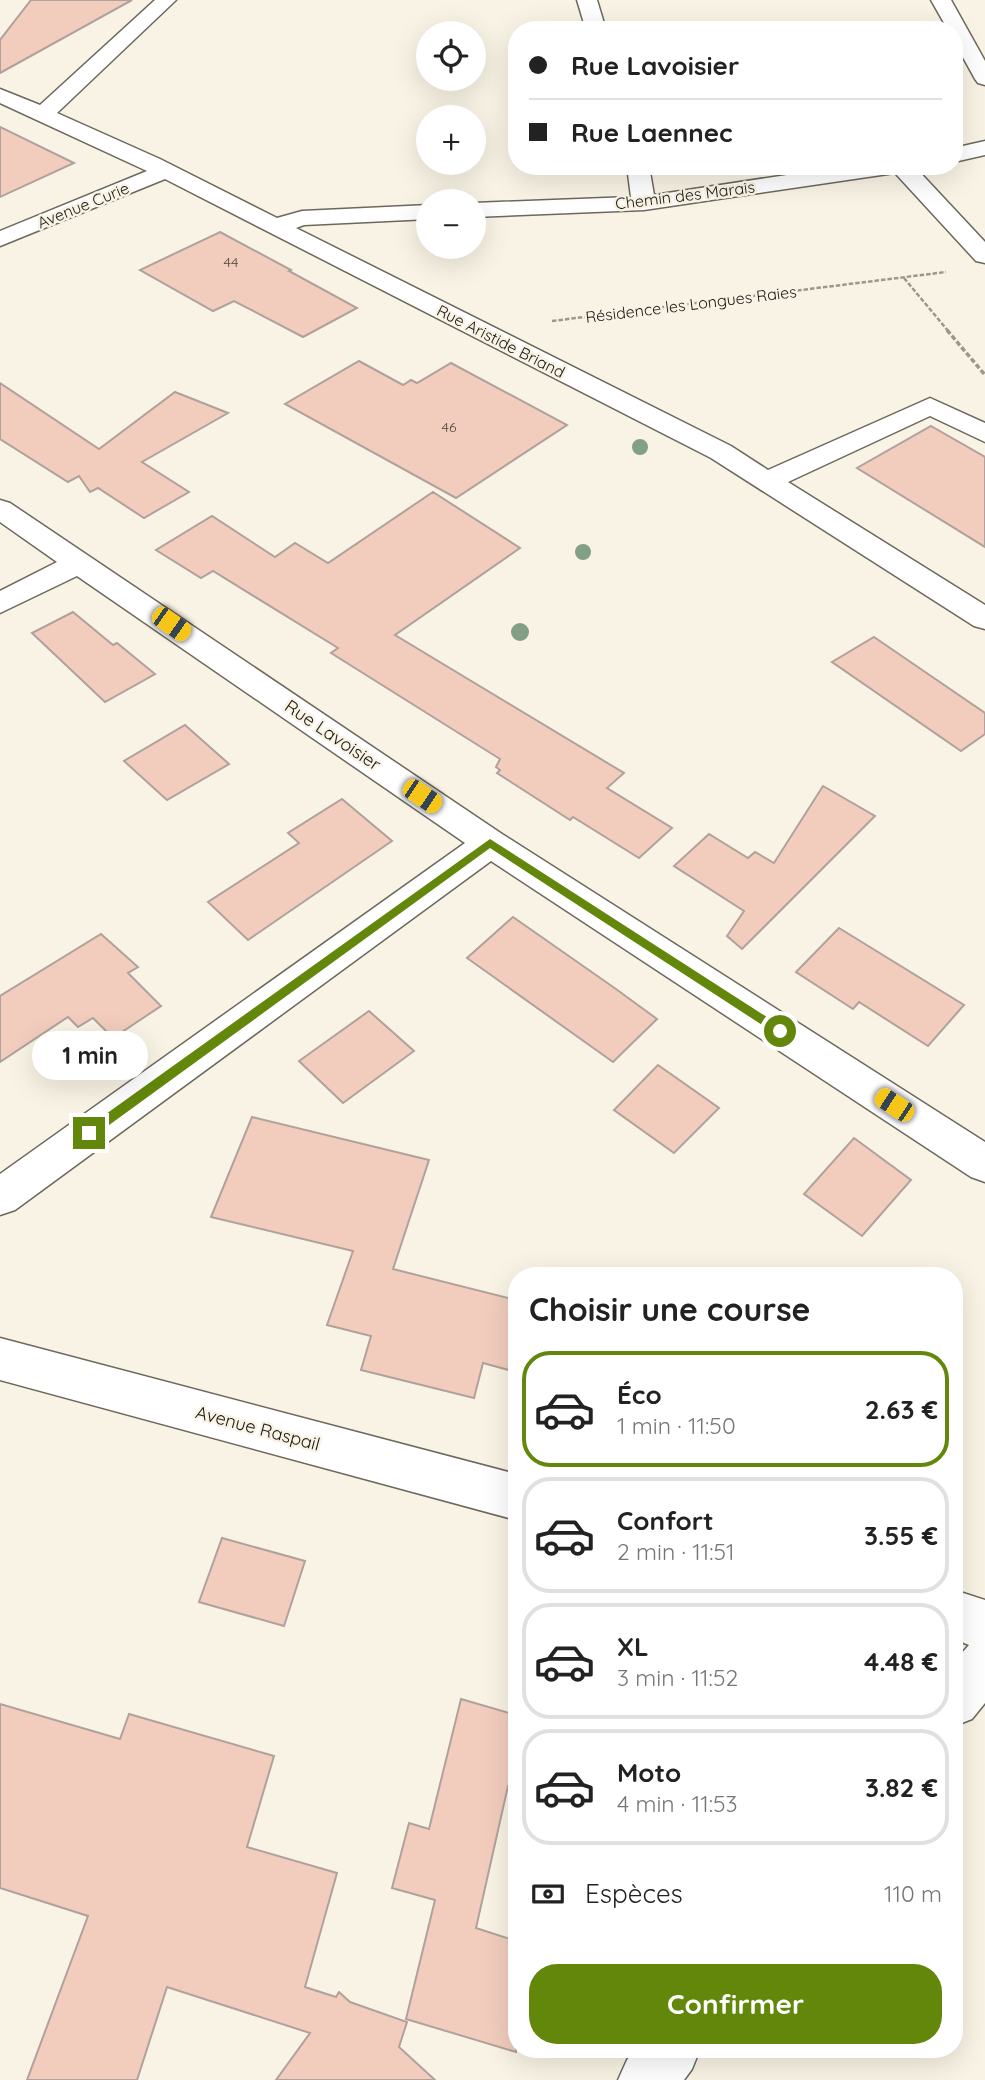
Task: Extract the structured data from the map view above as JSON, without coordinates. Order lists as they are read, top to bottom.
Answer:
{
  "streets": {
    "street": [
      "Chemin des Marais",
      "Avenue Curie",
      "Rue Aristide Briand",
      "Rue Lavoisier",
      "Avenue Raspail"
    ],
    "path": ["Résidence les Longues Raies"]
  },
  "crossings": [
    ["Avenue Curie", "Rue Aristide Briand"],
    ["Résidence les Longues Raies", "Rue Aristide Briand"]
  ],
  "house_numbers": ["44", "46"],
  "page": {
    "map_buttons": ["+", "−"],
    "banner": ["Rue Lavoisier", "Rue Laennec"],
    "bubble": "1 min",
    "heading": "Choisir une course",
    "list": [
      {
        "name": "Éco",
        "note": "1 min · 11:50",
        "value": "2.63 €"
      },
      {
        "name": "Confort",
        "note": "2 min · 11:51",
        "value": "3.55 €"
      },
      {
        "name": "XL",
        "note": "3 min · 11:52",
        "value": "4.48 €"
      },
      {
        "name": "Moto",
        "note": "4 min · 11:53",
        "value": "3.82 €"
      }
    ],
    "pay": ["Espèces", "110 m"],
    "buttons": "Confirmer"
  }
}
